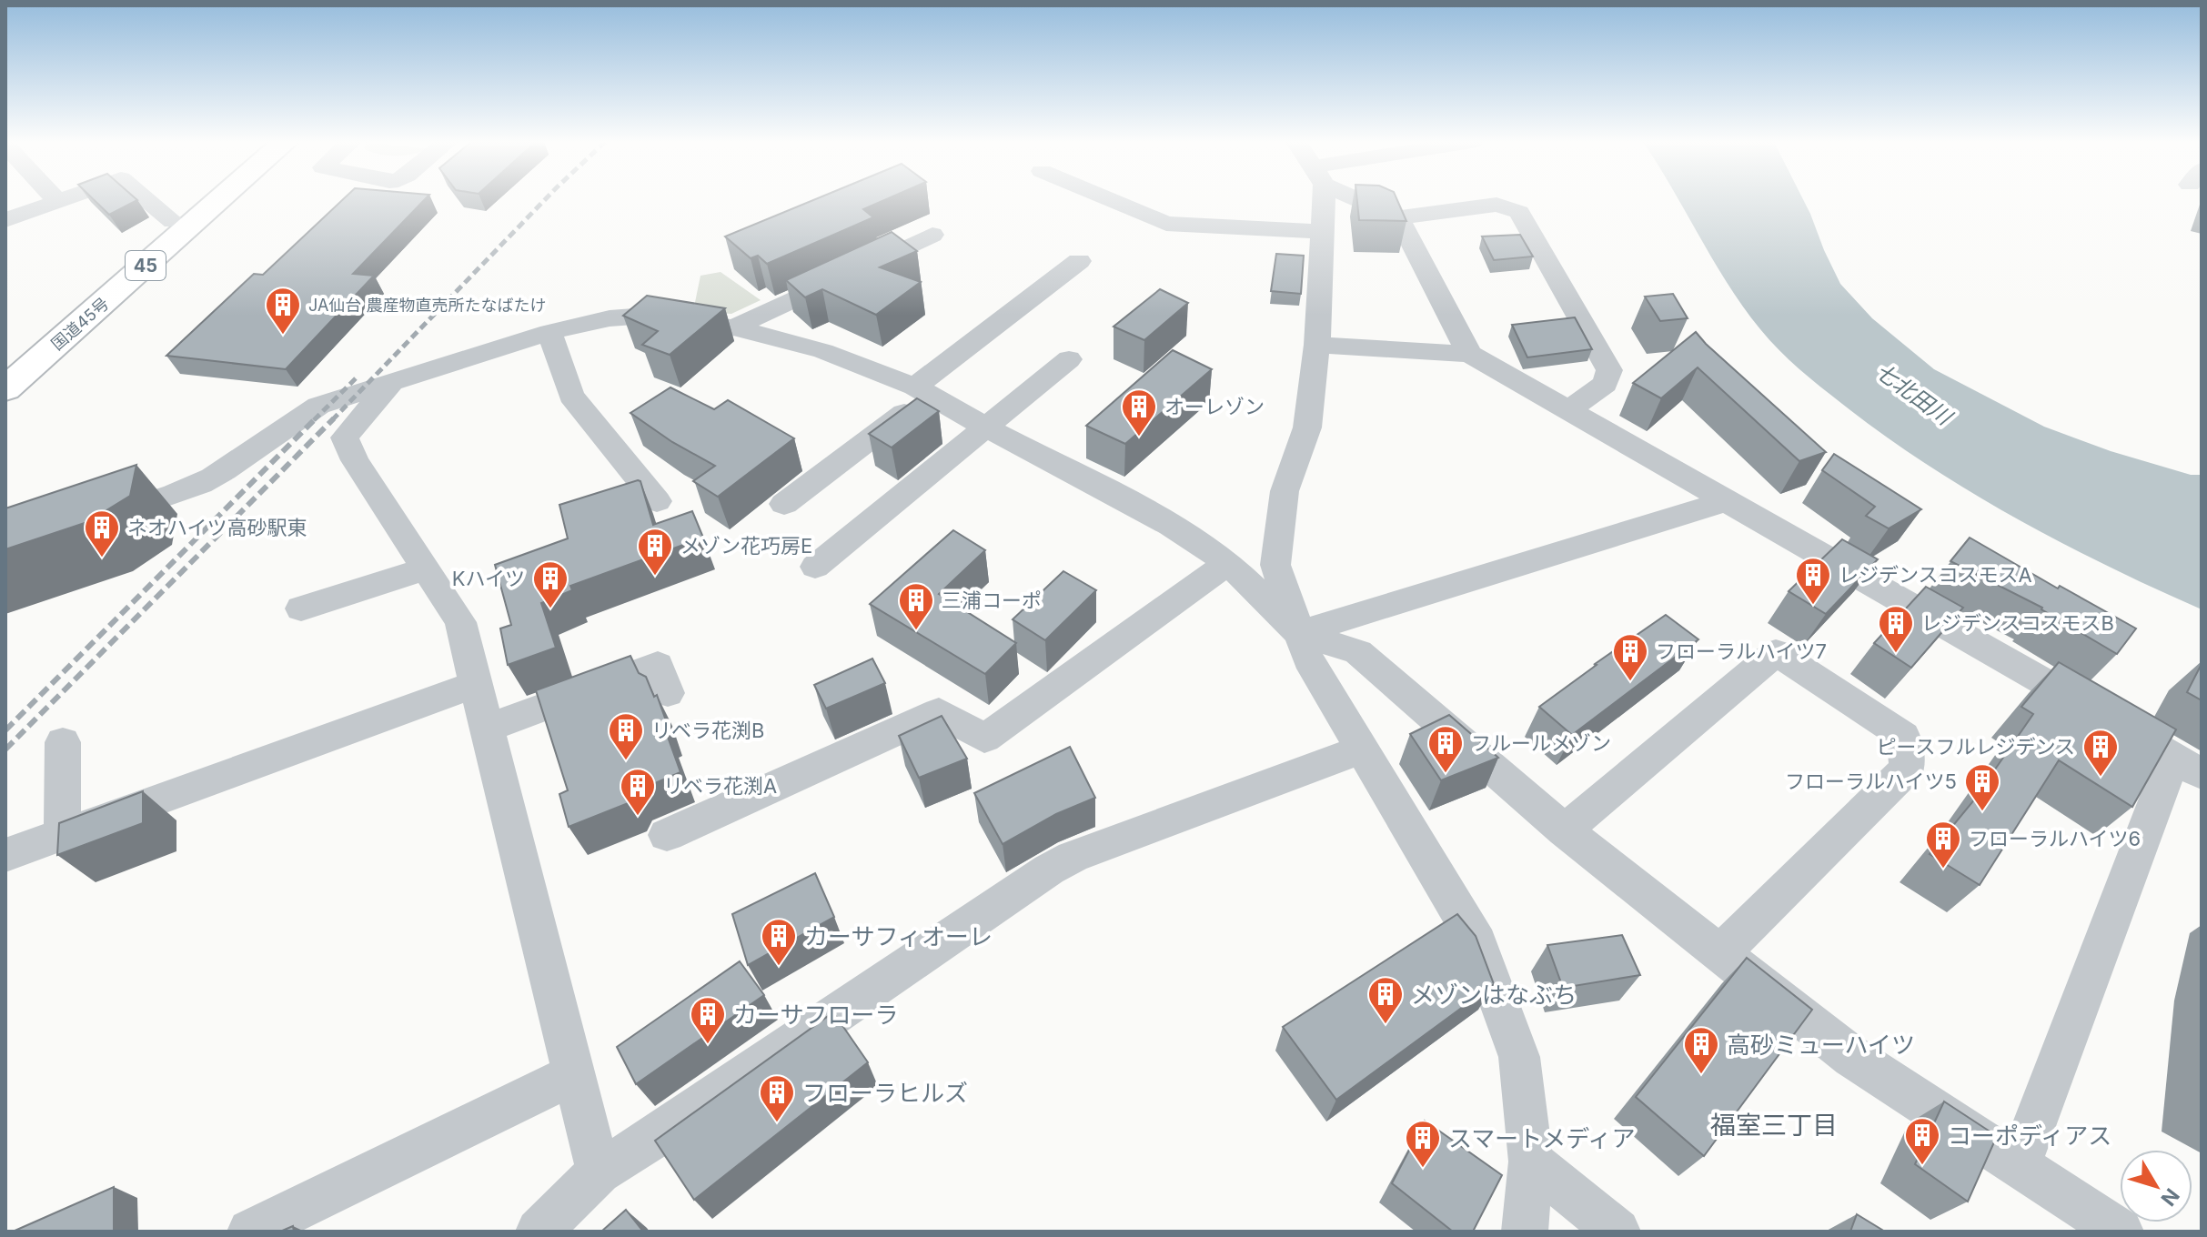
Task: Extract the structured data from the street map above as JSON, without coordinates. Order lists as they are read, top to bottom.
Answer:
{
  "streets": {
    "highway": ["45", "国道45号"]
  },
  "districts": ["福室三丁目"],
  "water": ["七北田川"],
  "places": {
    "building": [
      "JA仙台 農産物直売所たなばたけ",
      "オーレゾン",
      "ネオハイツ高砂駅東",
      "メゾン花巧房E",
      "レジデンスコスモスA",
      "Kハイツ",
      "三浦コーポ",
      "レジデンスコスモスB",
      "フローラルハイツ7",
      "リベラ花渕B",
      "フルールメゾン",
      "ピースフルレジデンス",
      "フローラルハイツ5",
      "リベラ花渕A",
      "フローラルハイツ6",
      "カーサフィオーレ",
      "メゾンはなぶち",
      "カーサフローラ",
      "高砂ミューハイツ",
      "フローラヒルズ",
      "コーポディアス",
      "スマートメディア"
    ]
  },
  "north": "bottom right"
}
